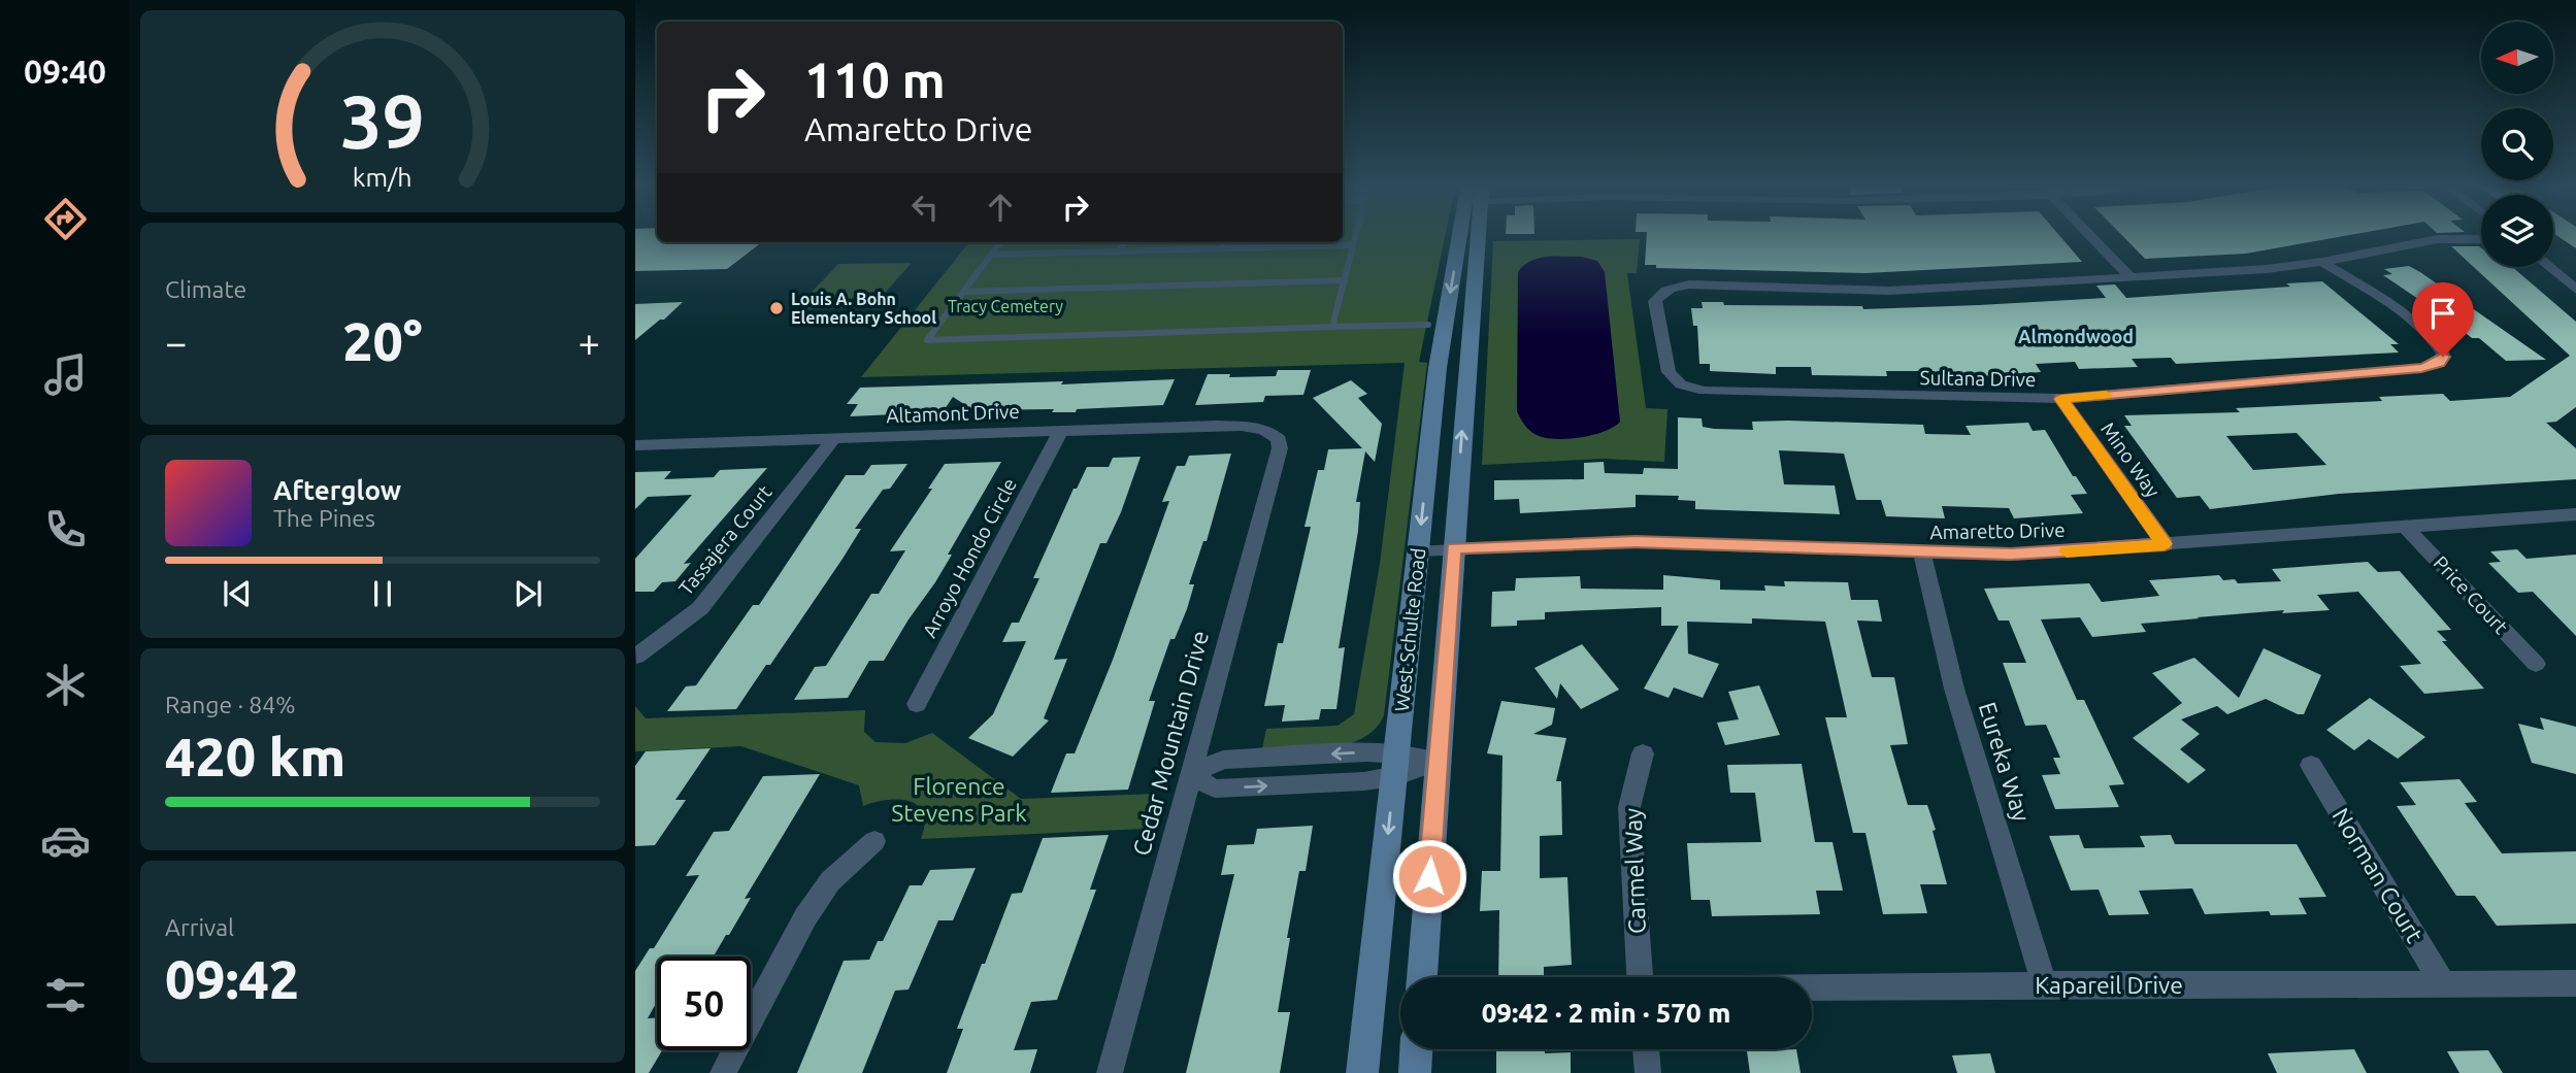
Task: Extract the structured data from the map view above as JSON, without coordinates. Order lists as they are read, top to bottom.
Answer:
{
  "streets": {
    "main road": ["West Schulte Road"],
    "street": [
      "Sultana Drive",
      "Altamont Drive",
      "Mino Way",
      "Amaretto Drive",
      "Tassajera Court",
      "Arroyo Hondo Circle",
      "Price Court",
      "Cedar Mountain Drive",
      "Eureka Way",
      "Carmel Way",
      "Norman Court",
      "Kapareil Drive"
    ]
  },
  "crossings": [
    ["Sultana Drive", "Mino Way"],
    ["Altamont Drive", "Tassajera Court"],
    ["Altamont Drive", "Arroyo Hondo Circle"],
    ["Altamont Drive", "Cedar Mountain Drive"],
    ["Mino Way", "Amaretto Drive"],
    ["Amaretto Drive", "Price Court"],
    ["Amaretto Drive", "West Schulte Road"],
    ["Amaretto Drive", "Eureka Way"],
    ["Eureka Way", "Kapareil Drive"],
    ["Norman Court", "Kapareil Drive"]
  ],
  "districts": ["Almondwood"],
  "parks": ["Tracy Cemetery", "Florence Stevens Park"],
  "places": ["Louis A. Bohn Elementary School"],
  "north": "left",
  "page": {
    "tabs": "09:40",
    "turn": ["110 m", "Amaretto Drive"],
    "tile": [
      "Climate",
      ["Range · 84%", "420 km"],
      ["Arrival", "09:42"]
    ],
    "heat": ["−", "20°", "+"],
    "song": ["Afterglow", "The Pines"],
    "limit": "50",
    "trip": "09:42 · 2 min · 570 m",
    "gauge": ["39", "km/h"]
  }
}
